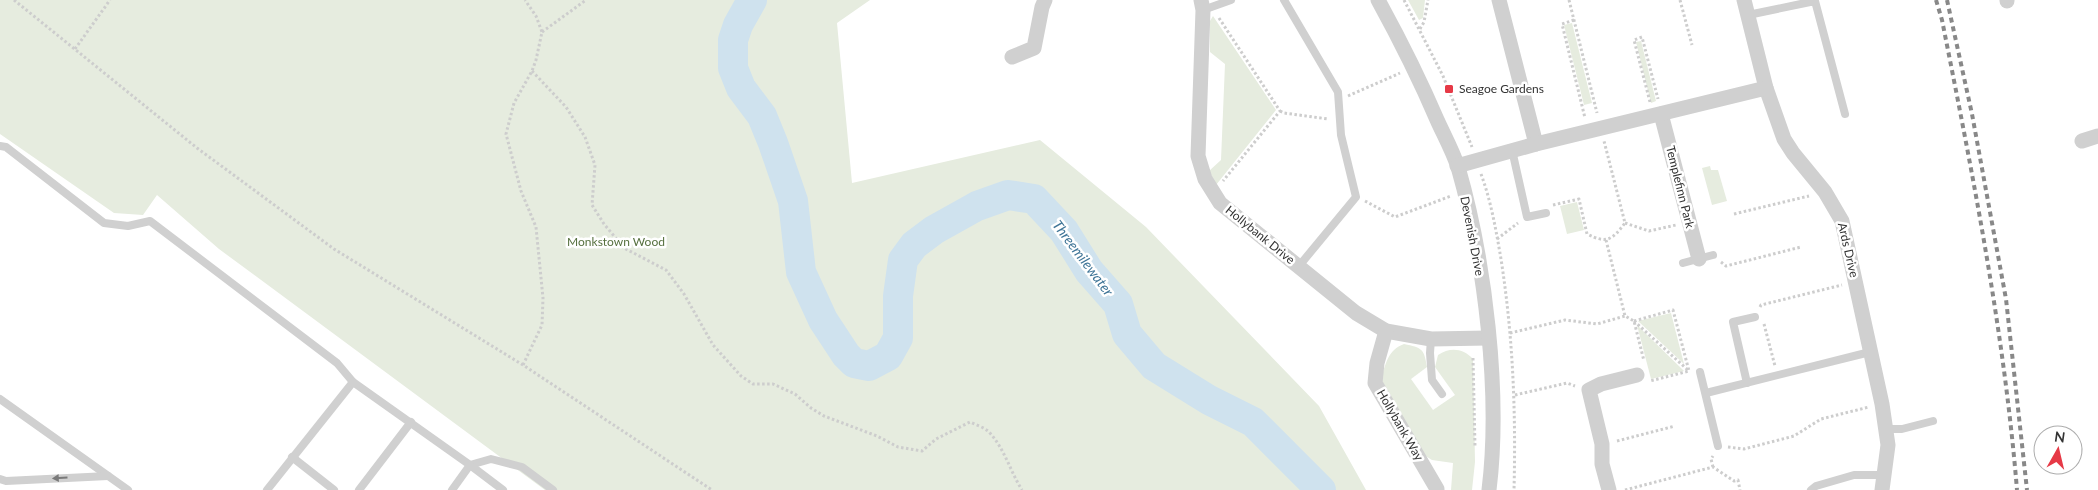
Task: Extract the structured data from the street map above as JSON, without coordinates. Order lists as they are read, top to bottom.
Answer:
{
  "streets": {
    "street": [
      "Templefinn Park",
      "Hollybank Drive",
      "Devenish Drive",
      "Ards Drive",
      "Hollybank Way"
    ]
  },
  "crossings": [
    ["Hollybank Drive", "Devenish Drive"],
    ["Hollybank Drive", "Hollybank Way"]
  ],
  "water": ["Threemilewater"],
  "parks": ["Monkstown Wood"],
  "places": {
    "transit": ["Seagoe Gardens"]
  },
  "north": "top"
}
